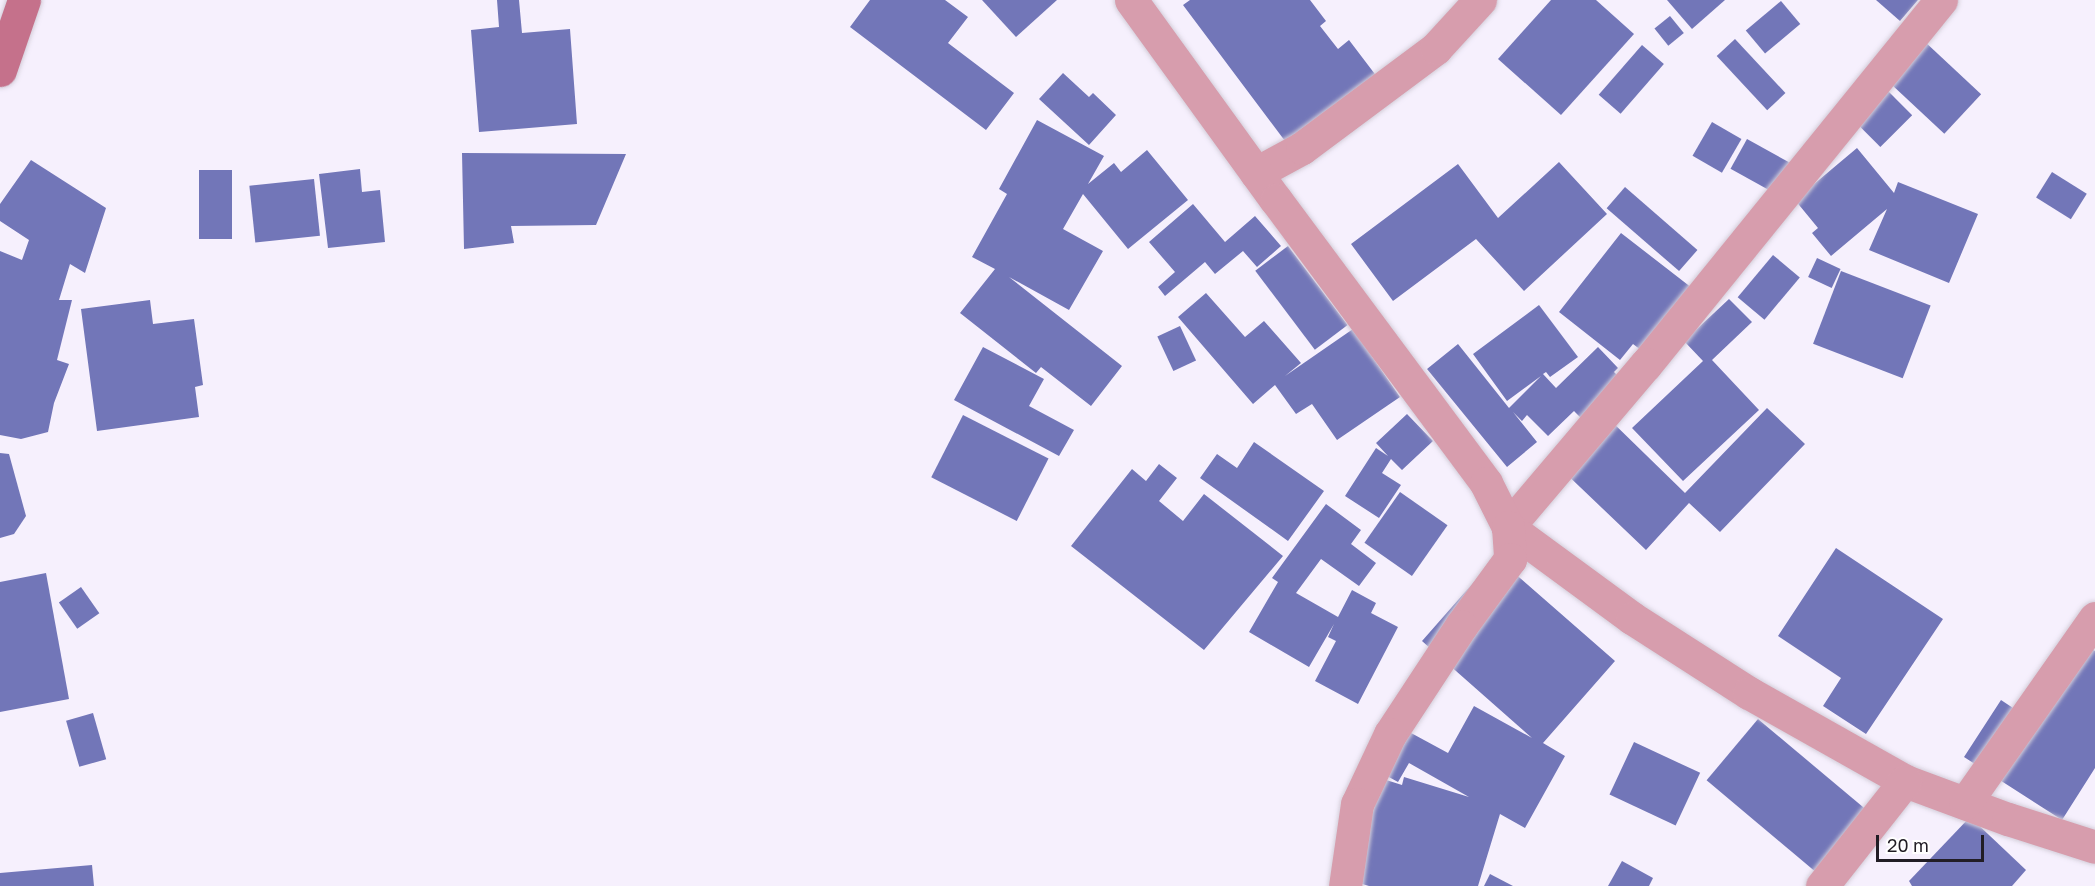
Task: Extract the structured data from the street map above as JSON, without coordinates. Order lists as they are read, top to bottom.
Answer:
{
  "scale_bar": "20 m"
}
